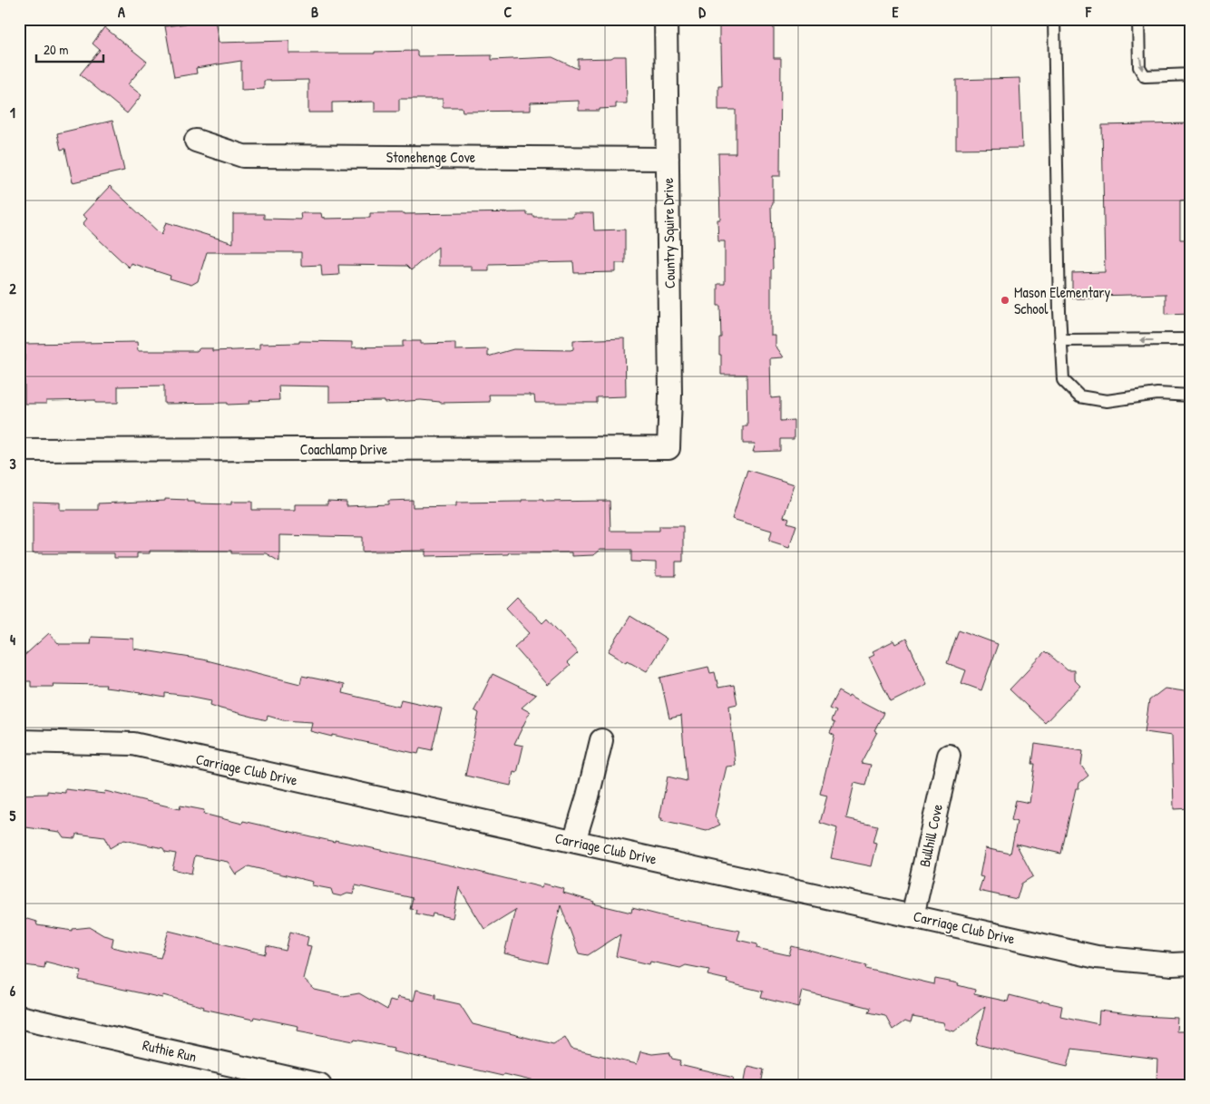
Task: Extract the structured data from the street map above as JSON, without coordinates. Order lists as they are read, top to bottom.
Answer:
{
  "streets": {
    "street": [
      "Stonehenge Cove",
      "Country Squire Drive",
      "Coachlamp Drive",
      "Carriage Club Drive",
      "Bullhill Cove",
      "Ruthie Run"
    ]
  },
  "crossings": [
    ["Stonehenge Cove", "Country Squire Drive"],
    ["Country Squire Drive", "Coachlamp Drive"],
    ["Carriage Club Drive", "Bullhill Cove"]
  ],
  "places": ["Mason Elementary School"],
  "scale_bar": "20 m",
  "grid": {
    "columns": [
      "A",
      "B",
      "C",
      "D",
      "E",
      "F"
    ],
    "rows": [
      "1",
      "2",
      "3",
      "4",
      "5",
      "6"
    ]
  }
}
